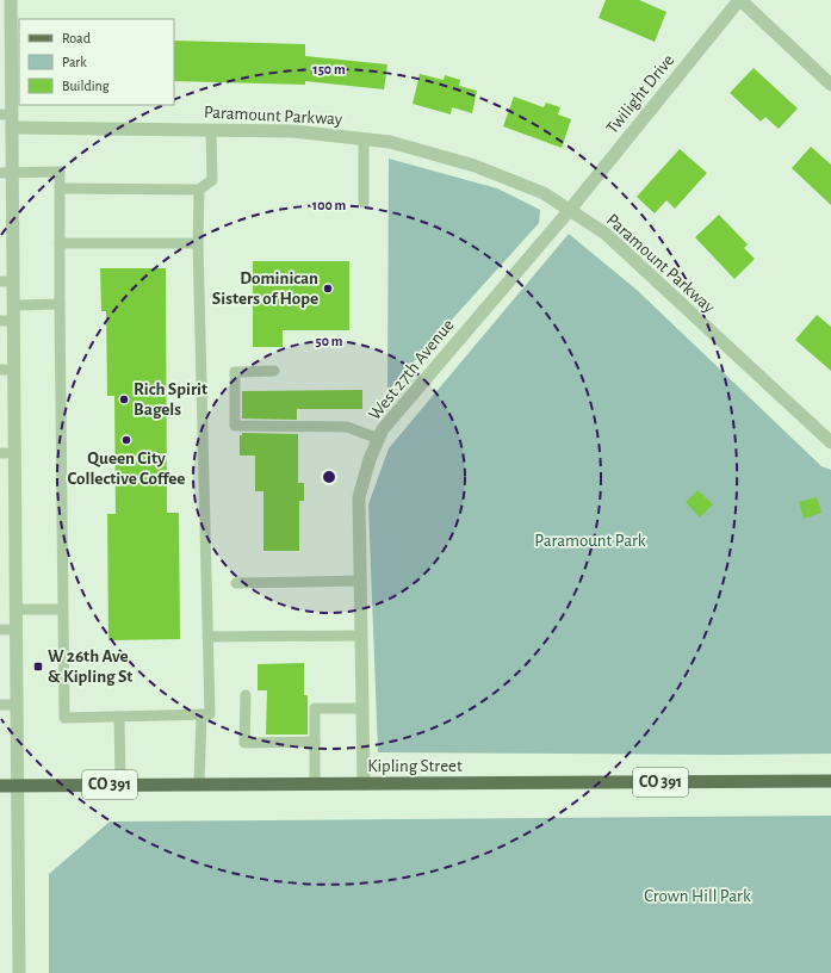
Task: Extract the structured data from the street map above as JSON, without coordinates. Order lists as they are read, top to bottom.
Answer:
{
  "streets": {
    "main road": ["Kipling Street", "CO 391"],
    "street": ["Twilight Drive", "Paramount Parkway", "West 27th Avenue"]
  },
  "crossings": [
    ["Twilight Drive", "Paramount Parkway"],
    ["Twilight Drive", "West 27th Avenue"],
    ["Paramount Parkway", "West 27th Avenue"],
    ["West 27th Avenue", "Kipling Street"]
  ],
  "parks": ["Paramount Park", "Crown Hill Park"],
  "places": {
    "other": ["Dominican Sisters of Hope", "Rich Spirit Bagels", "Queen City Collective Coffee"],
    "transit": ["W 26th Ave & Kipling St"]
  },
  "legend": ["Road", "Park", "Building"],
  "rings": ["150 m", "100 m", "50 m"]
}
